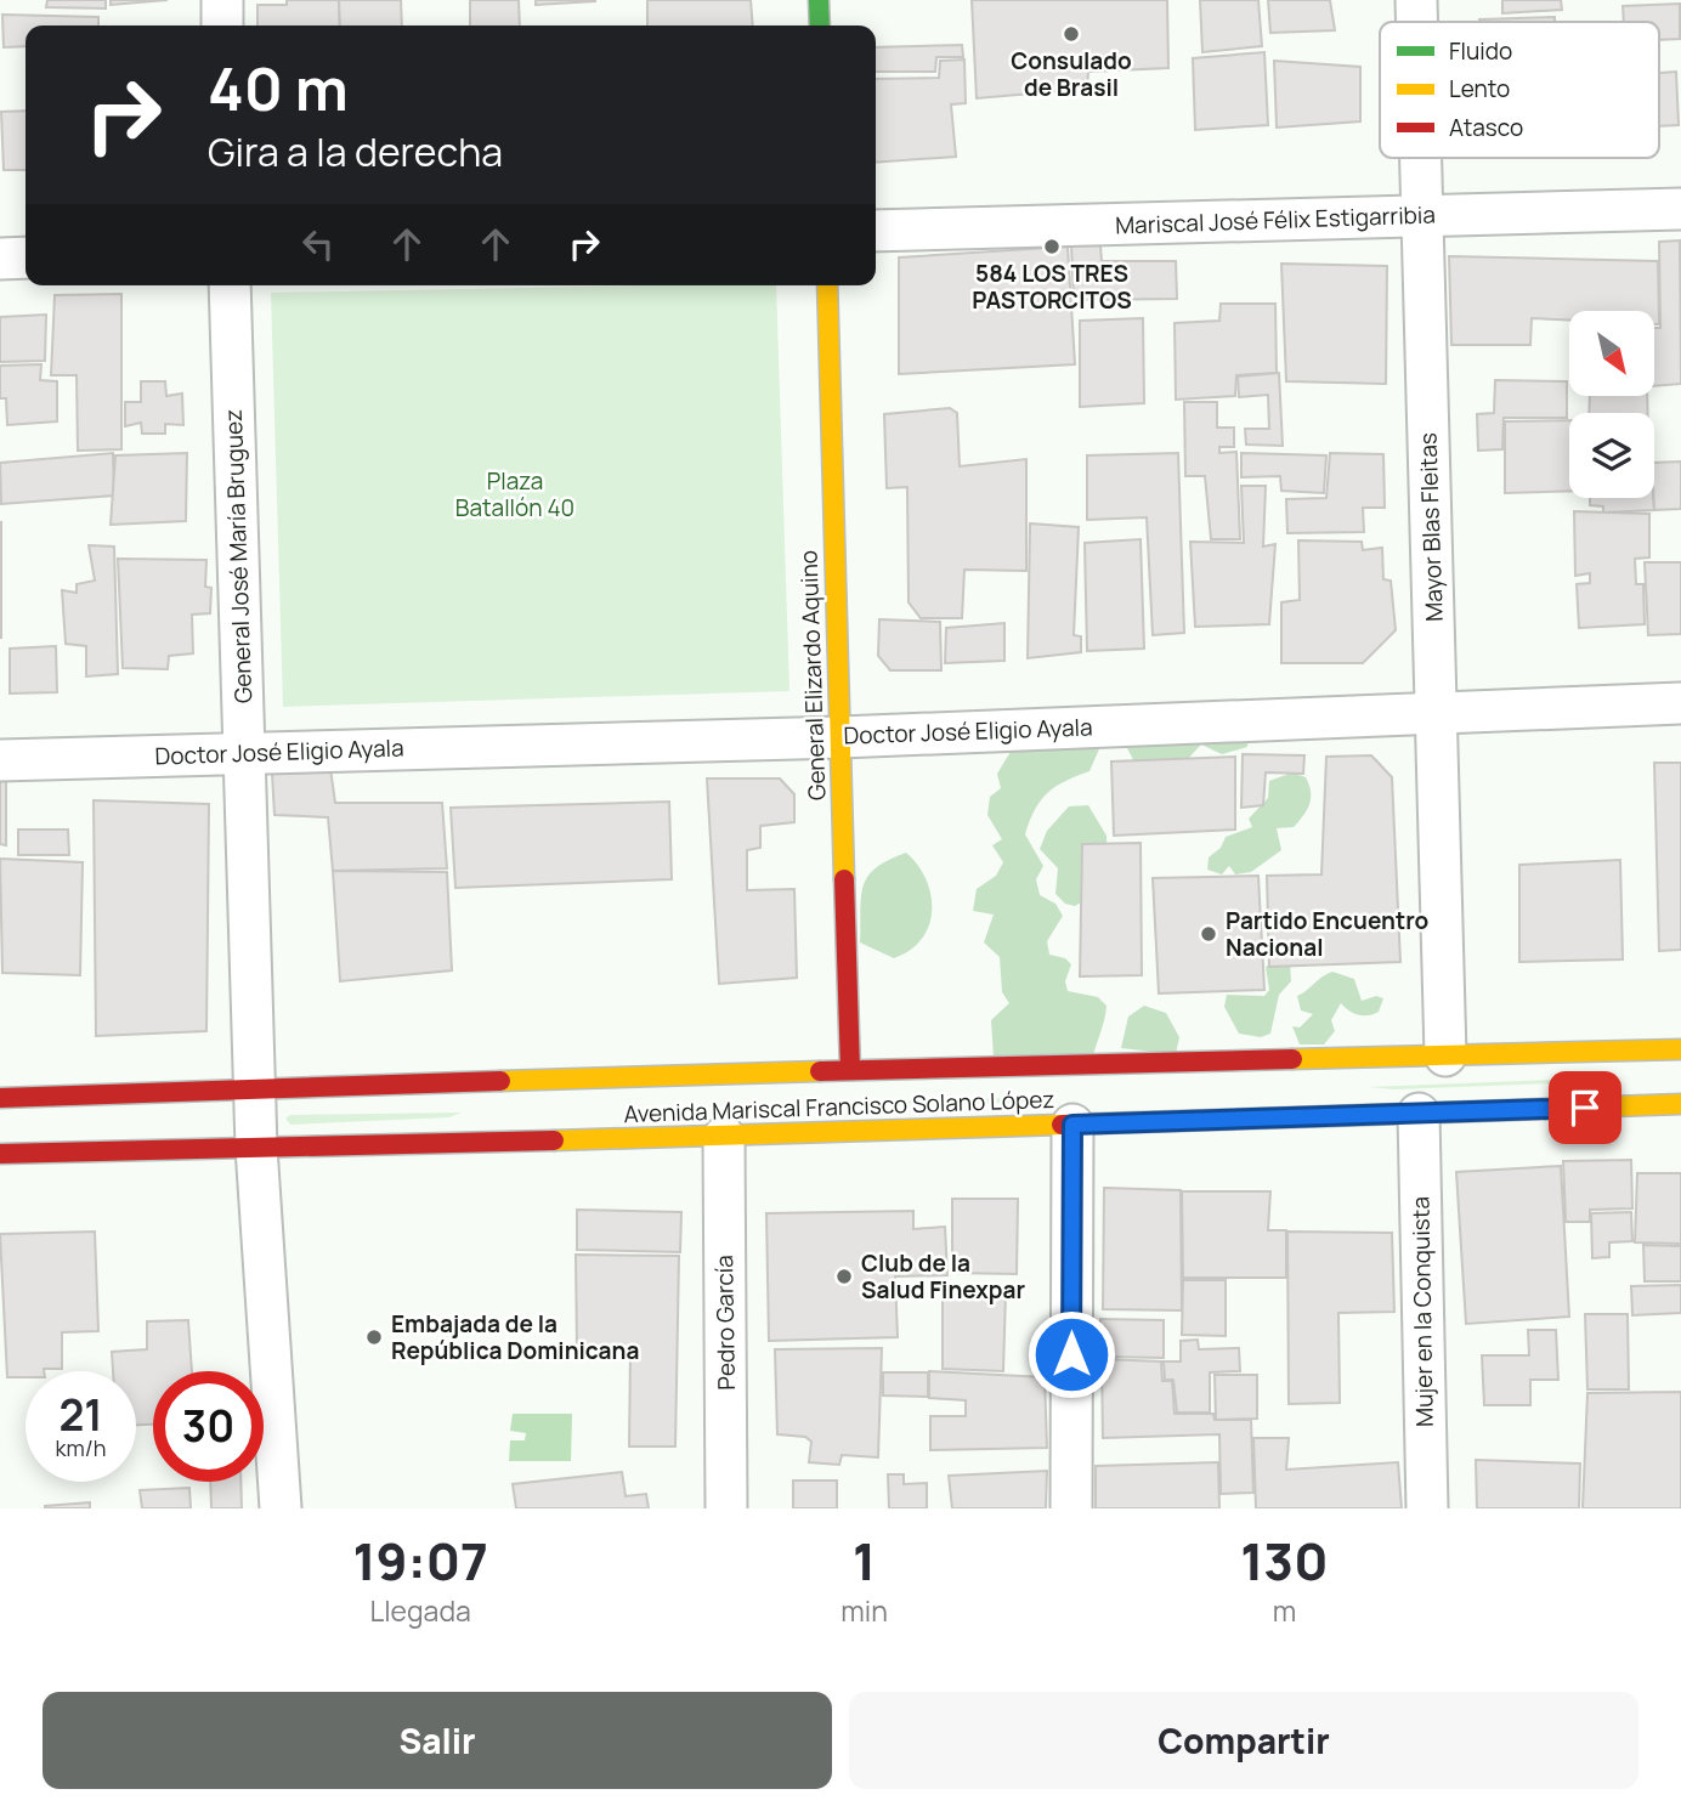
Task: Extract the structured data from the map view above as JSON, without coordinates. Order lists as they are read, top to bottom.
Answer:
{
  "streets": {
    "main road": ["General Elizardo Aquino", "Avenida Mariscal Francisco Solano López"],
    "street": [
      "Mariscal José Félix Estigarribia",
      "Mayor Blas Fleitas",
      "General José María Bruguez",
      "Doctor José Eligio Ayala",
      "Mujer en la Conquista",
      "Pedro García"
    ]
  },
  "crossings": [
    ["Mariscal José Félix Estigarribia", "Mayor Blas Fleitas"],
    ["Mayor Blas Fleitas", "Doctor José Eligio Ayala"],
    ["Mayor Blas Fleitas", "Avenida Mariscal Francisco Solano López"],
    ["General José María Bruguez", "Doctor José Eligio Ayala"],
    ["General José María Bruguez", "Avenida Mariscal Francisco Solano López"],
    ["General Elizardo Aquino", "Doctor José Eligio Ayala"],
    ["General Elizardo Aquino", "Avenida Mariscal Francisco Solano López"],
    ["Avenida Mariscal Francisco Solano López", "Mujer en la Conquista"],
    ["Avenida Mariscal Francisco Solano López", "Pedro García"]
  ],
  "parks": ["Plaza Batallón 40"],
  "places": [
    "Consulado de Brasil",
    "584 LOS TRES PASTORCITOS",
    "Partido Encuentro Nacional",
    "Club de la Salud Finexpar",
    "Embajada de la República Dominicana"
  ],
  "legend": ["Fluido", "Lento", "Atasco"],
  "north": "bottom right",
  "page": {
    "turn": ["40 m", "Gira a la derecha"],
    "speed": "21 km/h",
    "limit": "30",
    "eta": [
      "19:07",
      "Llegada",
      "1",
      "min",
      "130",
      "m"
    ],
    "buttons": ["Salir", "Compartir"]
  }
}
